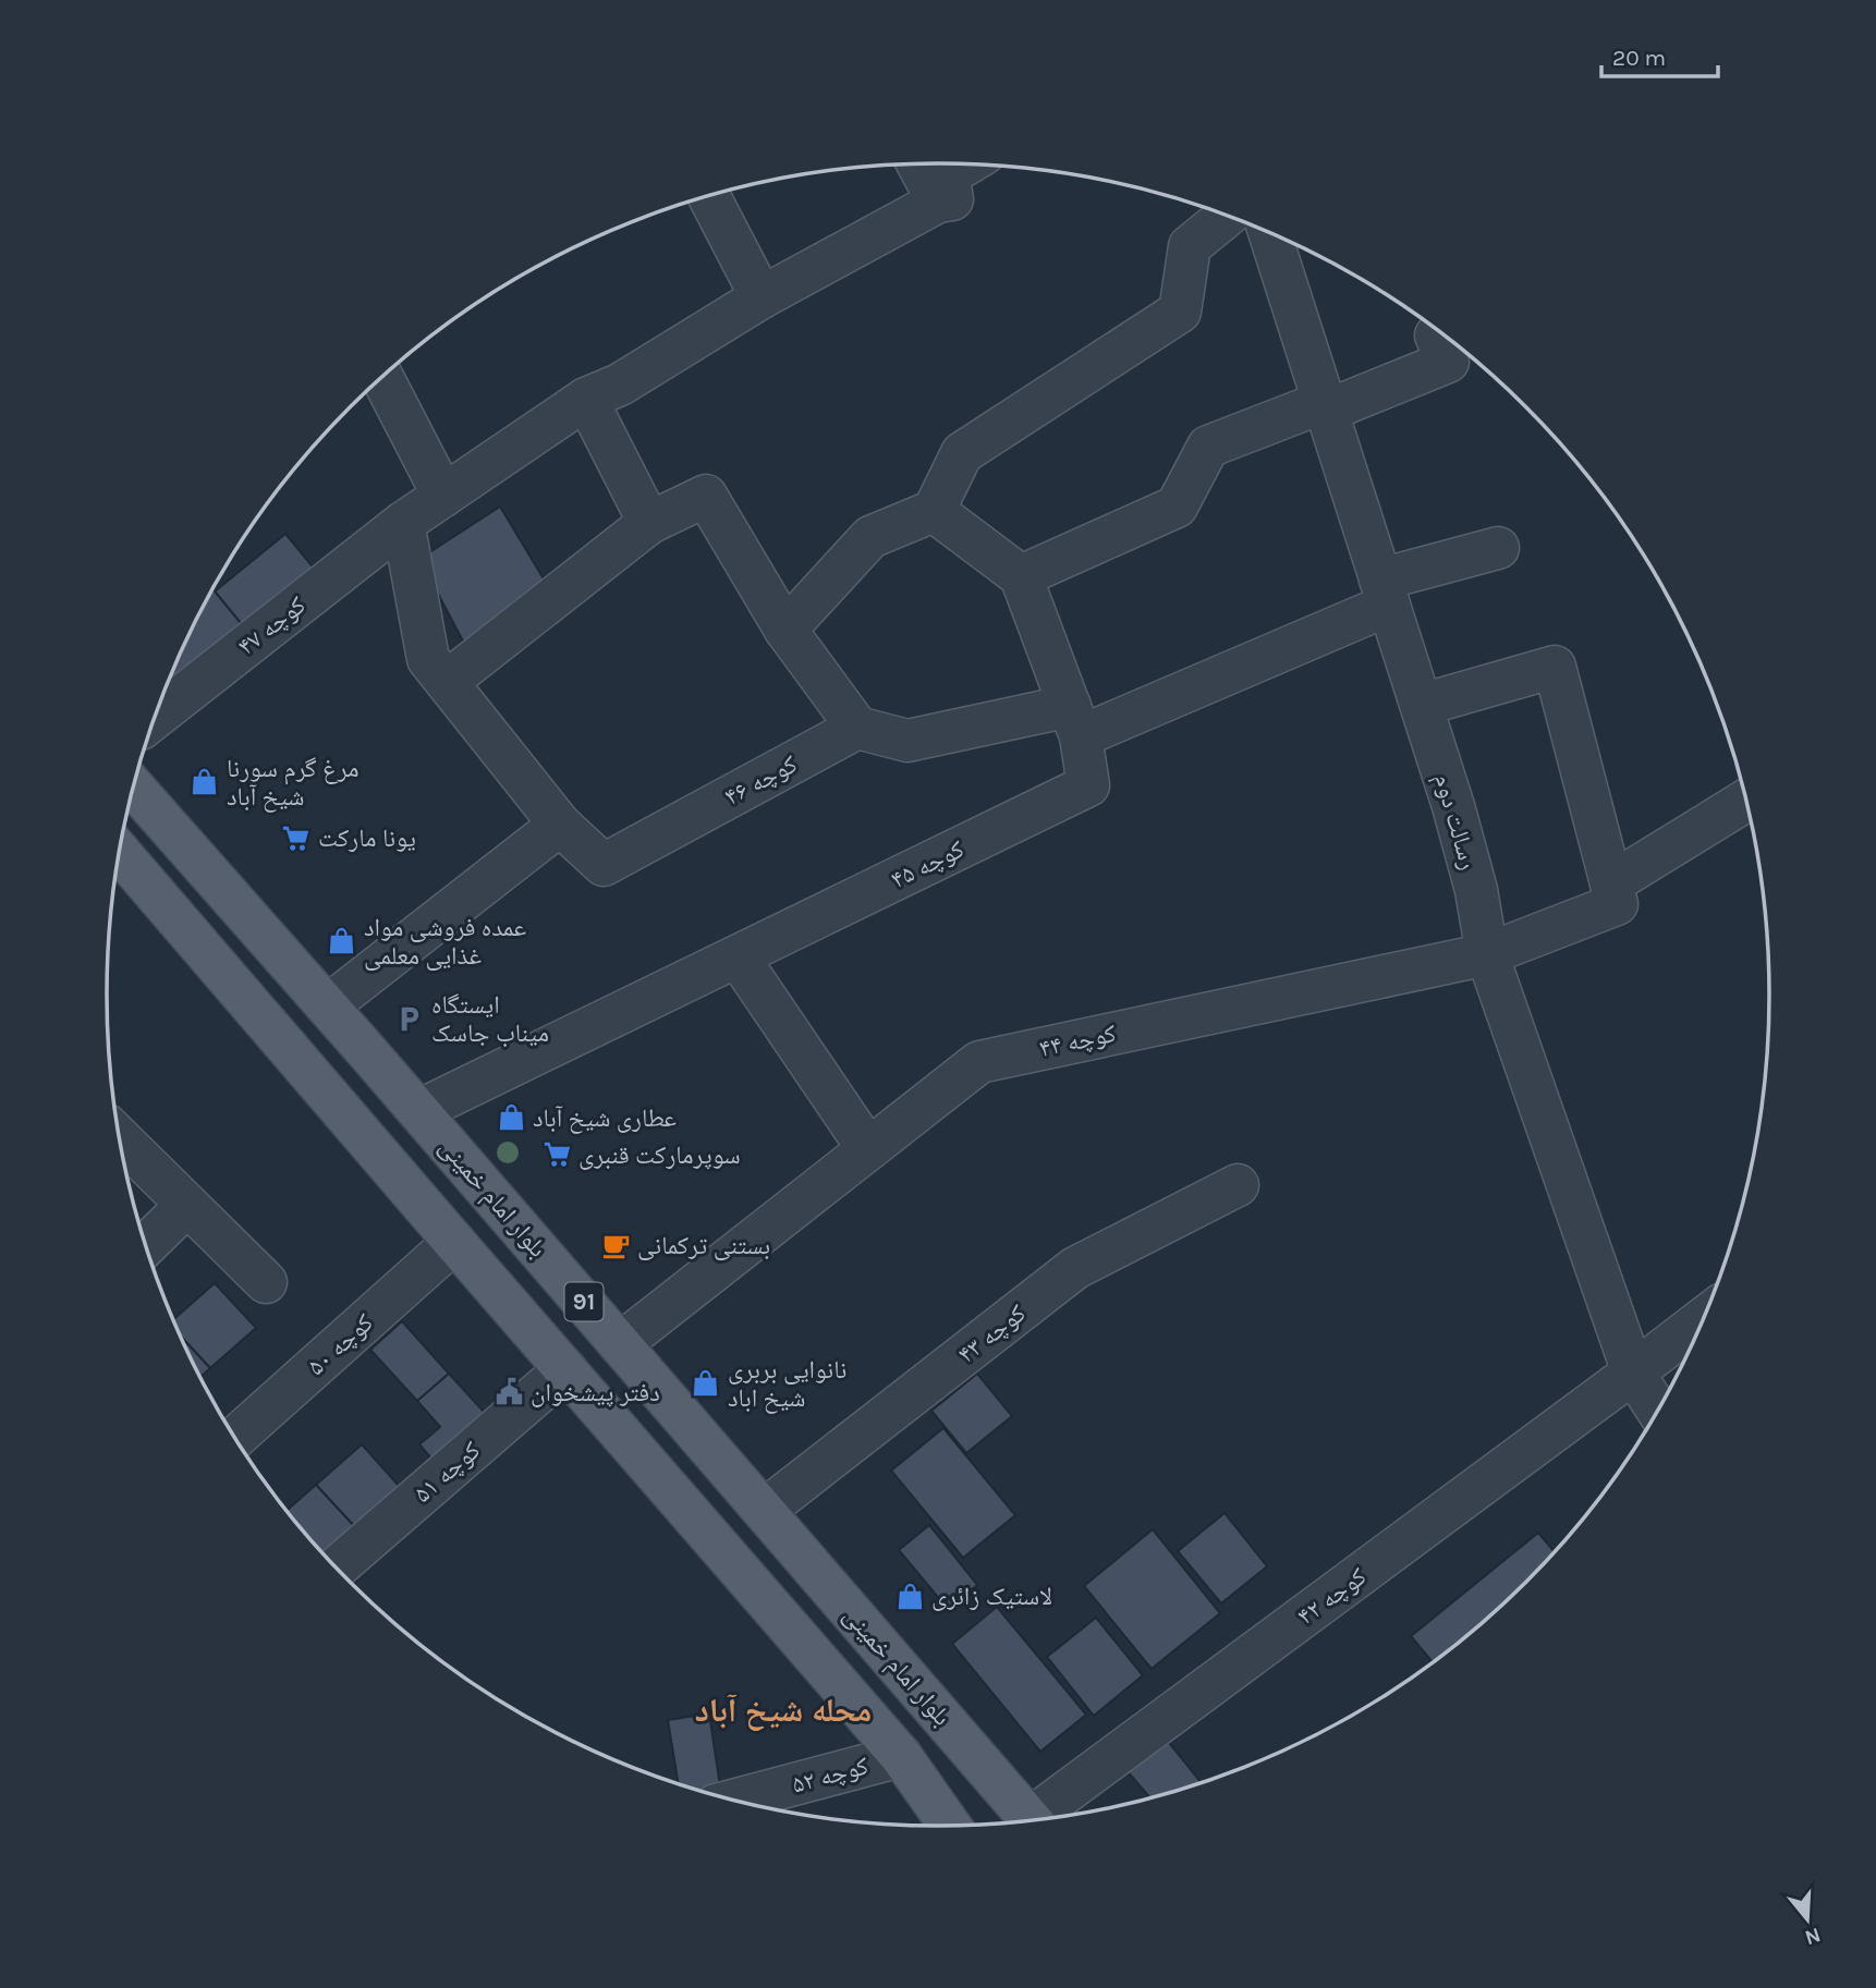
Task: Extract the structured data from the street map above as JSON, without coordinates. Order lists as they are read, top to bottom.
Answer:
{
  "streets": {
    "main road": ["بلوار امام خمینی", "91"],
    "street": [
      "کوچه ۴۷",
      "کوچه ۴۶",
      "رسالت دوم",
      "کوچه ۴۵",
      "کوچه ۴۴",
      "کوچه ۴۳",
      "کوچه ۵۰",
      "کوچه ۵۱",
      "کوچه ۴۲",
      "کوچه ۵۲"
    ]
  },
  "crossings": [
    ["رسالت دوم", "کوچه ۴۴"],
    ["رسالت دوم", "کوچه ۴۲"],
    ["کوچه ۴۵", "بلوار امام خمینی"],
    ["کوچه ۴۴", "بلوار امام خمینی"],
    ["بلوار امام خمینی", "کوچه ۴۳"],
    ["91", "کوچه ۵۰"],
    ["91", "کوچه ۵۱"],
    ["91", "کوچه ۵۲"]
  ],
  "districts": ["محله شیخ آباد"],
  "places": {
    "shop": [
      "مرغ گرم سورنا شیخ آباد",
      "عمده فروشی مواد غذایی معلمی",
      "عطاری شیخ آباد",
      "نانوایی بربری شیخ اباد",
      "لاستیک زائری"
    ],
    "supermarket": ["یونا مارکت", "سوپرمارکت قنبری"],
    "parking": ["ایستگاه میناب جاسک"],
    "cafe": ["بستنی ترکمانی"],
    "public building": ["دفتر پیشخوان"]
  },
  "scale_bar": "20 m",
  "north": "bottom"
}
